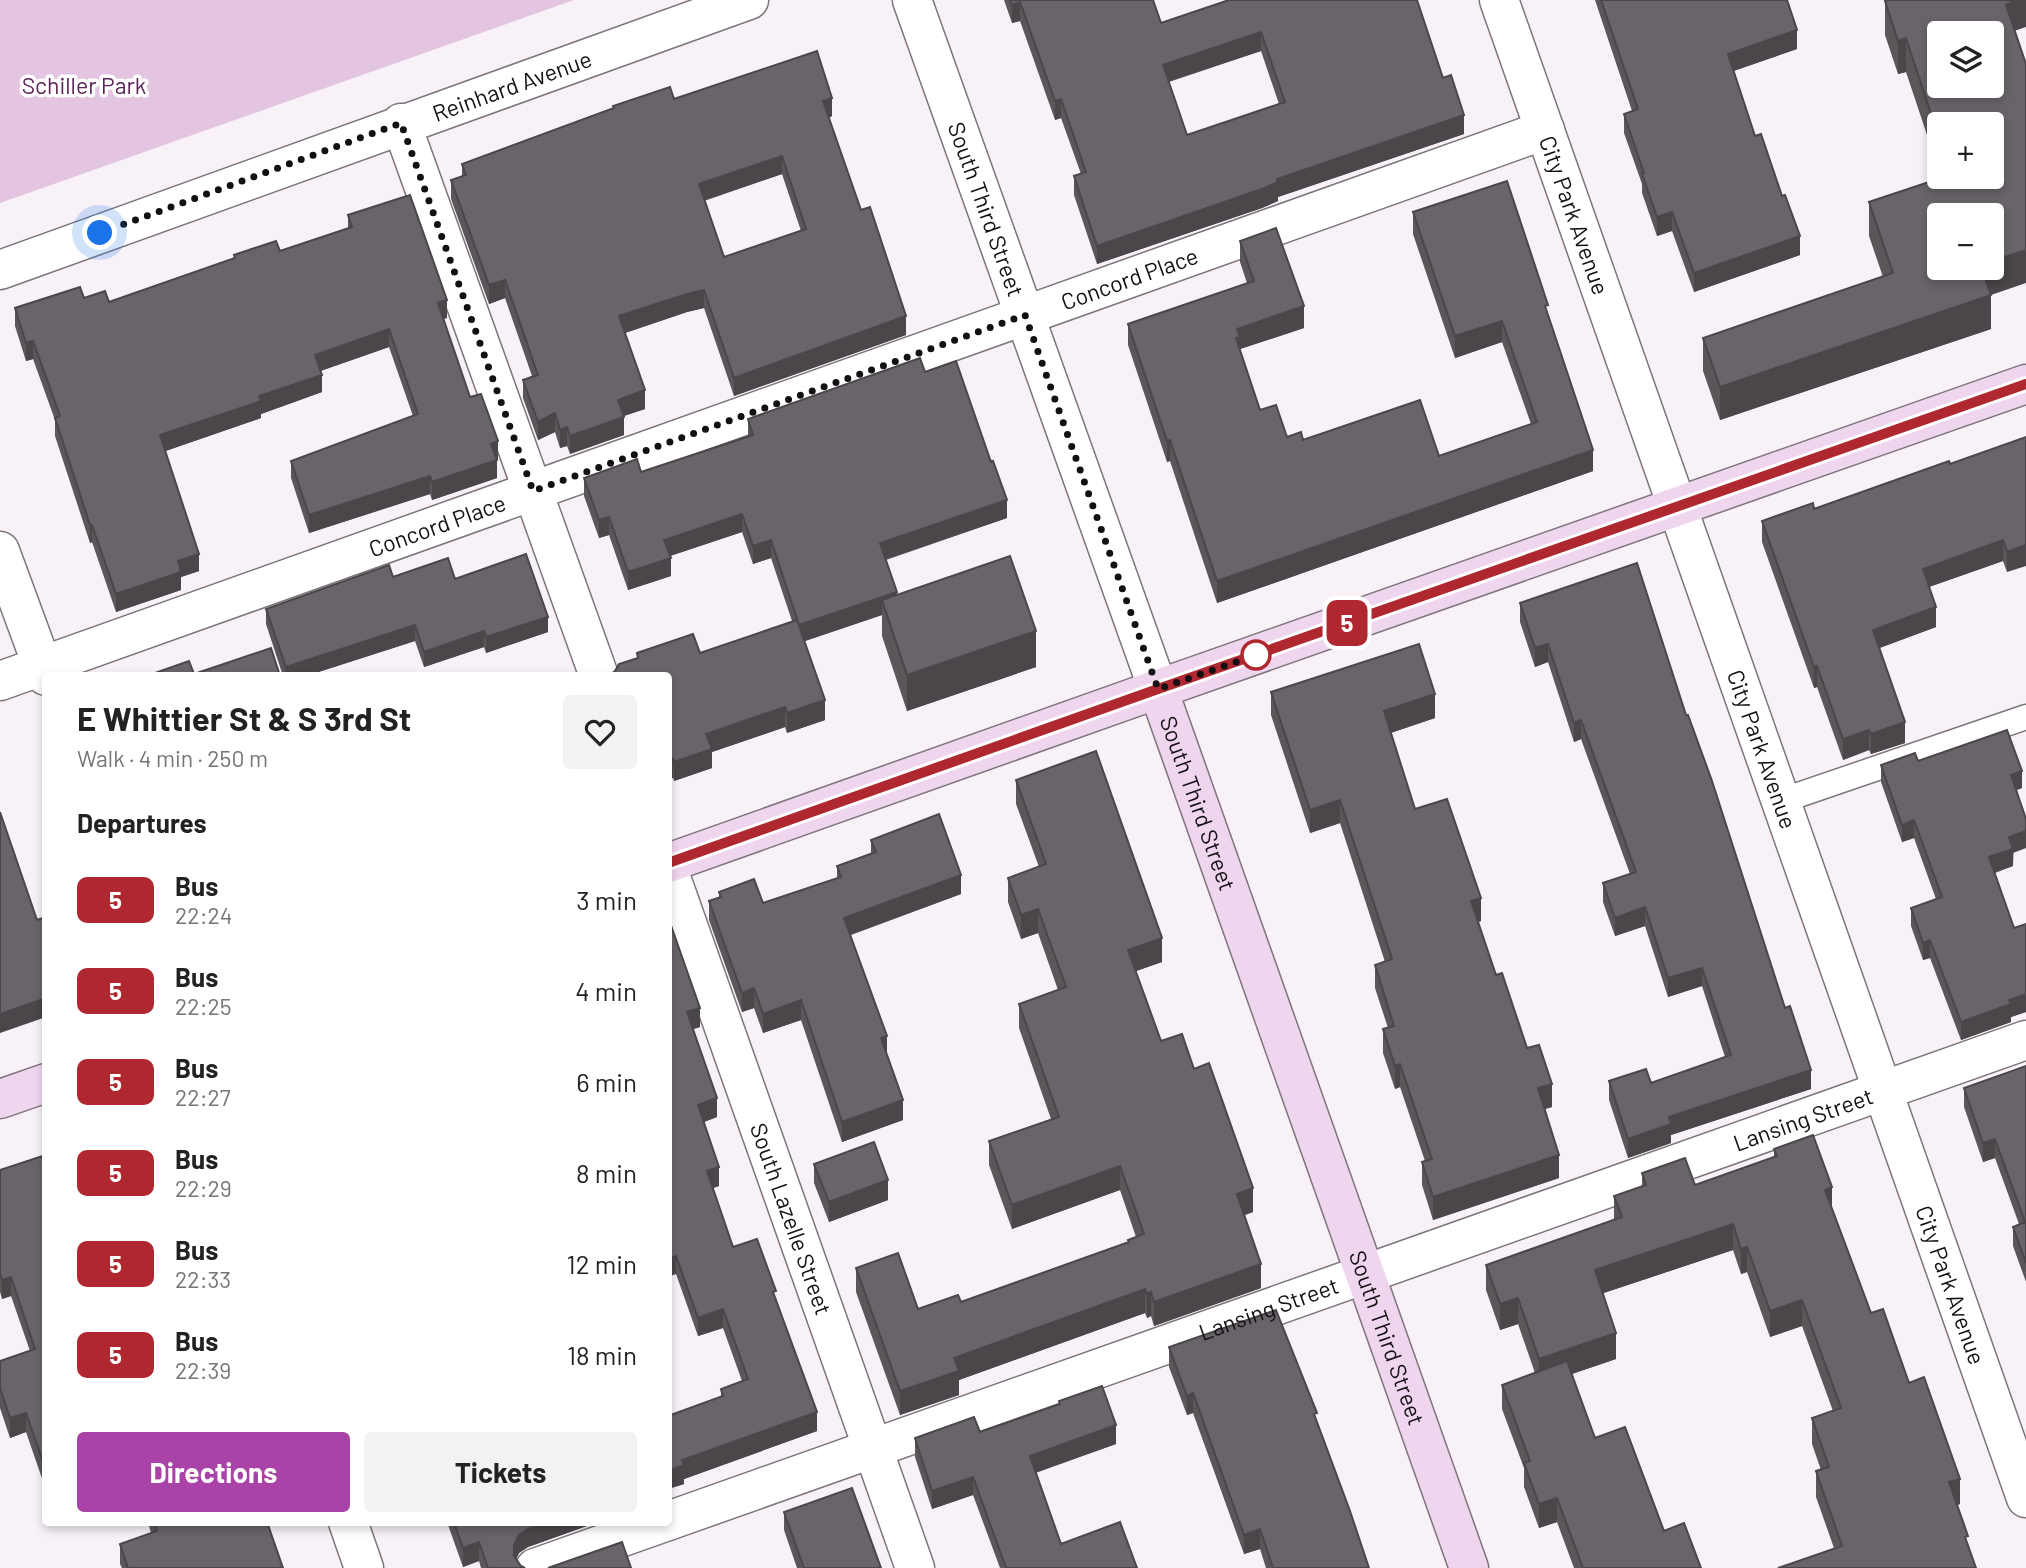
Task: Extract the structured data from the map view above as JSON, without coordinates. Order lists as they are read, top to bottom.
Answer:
{
  "streets": {
    "street": [
      "Reinhard Avenue",
      "South Third Street",
      "City Park Avenue",
      "Concord Place",
      "Lansing Street",
      "South Lazelle Street"
    ]
  },
  "crossings": [
    ["South Third Street", "Concord Place"],
    ["South Third Street", "Lansing Street"],
    ["City Park Avenue", "Concord Place"],
    ["City Park Avenue", "Lansing Street"],
    ["Lansing Street", "South Lazelle Street"]
  ],
  "parks": ["Schiller Park"],
  "lines": ["bus line 5"],
  "page": {
    "on_map": "5",
    "map_buttons": ["+", "−"],
    "heading": [
      ["E Whittier St & S 3rd St", "Walk · 4 min · 250 m"],
      "Departures"
    ],
    "list": [
      {
        "mark": "5",
        "name": "Bus",
        "note": "22:24",
        "value": "3 min"
      },
      {
        "mark": "5",
        "name": "Bus",
        "note": "22:25",
        "value": "4 min"
      },
      {
        "mark": "5",
        "name": "Bus",
        "note": "22:27",
        "value": "6 min"
      },
      {
        "mark": "5",
        "name": "Bus",
        "note": "22:29",
        "value": "8 min"
      },
      {
        "mark": "5",
        "name": "Bus",
        "note": "22:33",
        "value": "12 min"
      },
      {
        "mark": "5",
        "name": "Bus",
        "note": "22:39",
        "value": "18 min"
      }
    ],
    "buttons": ["Directions", "Tickets"]
  }
}
